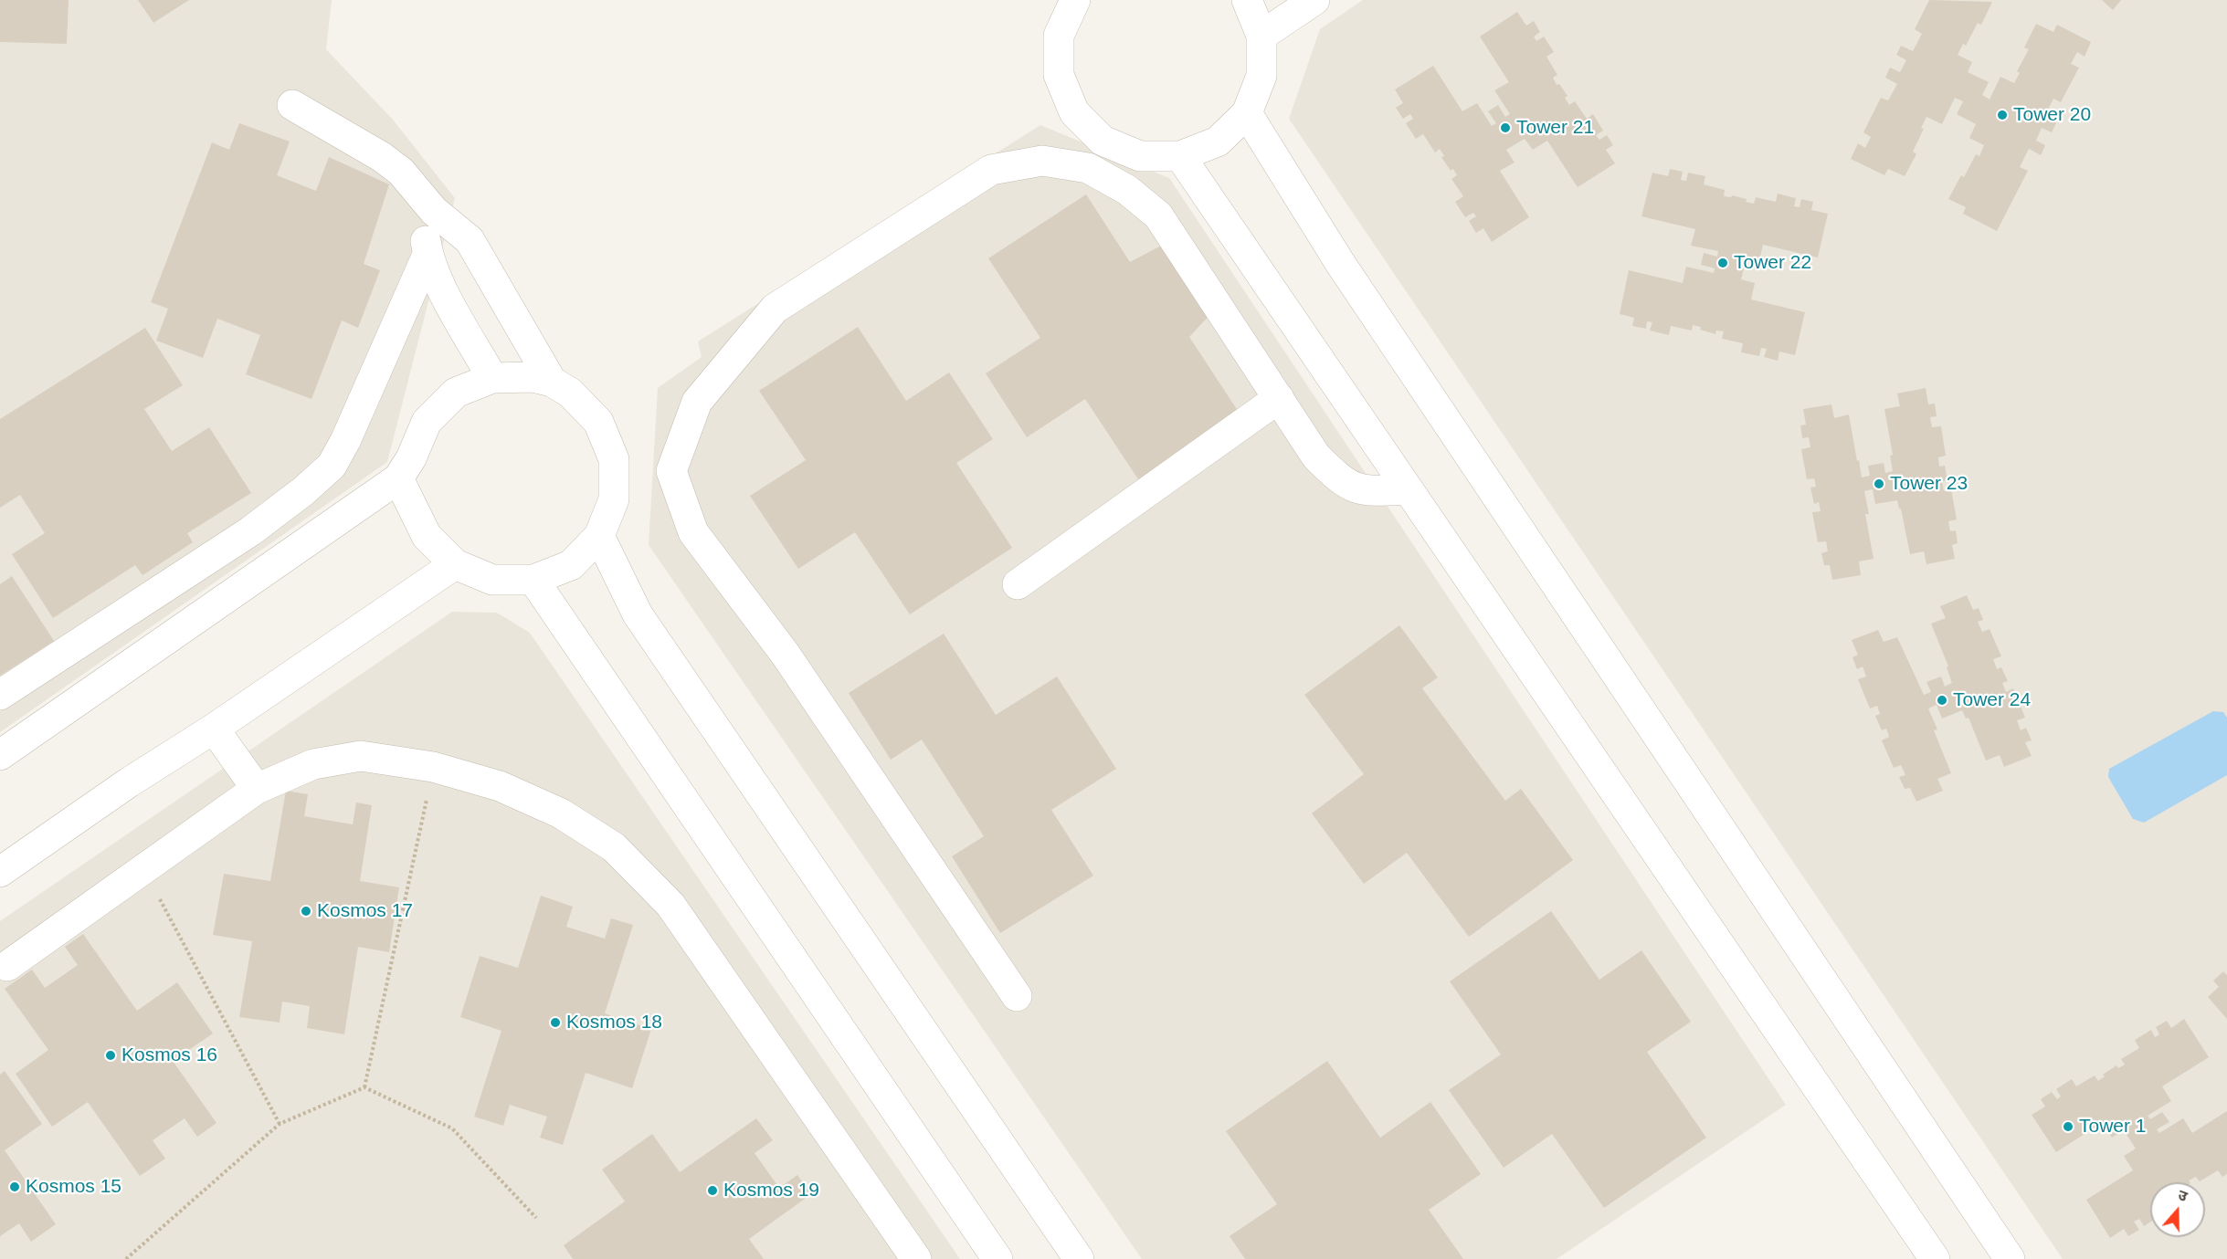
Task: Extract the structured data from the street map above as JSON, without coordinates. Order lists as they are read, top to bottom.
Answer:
{
  "places": [
    "Tower 20",
    "Tower 21",
    "Tower 22",
    "Tower 23",
    "Tower 24",
    "Kosmos 17",
    "Kosmos 18",
    "Kosmos 16",
    "Tower 1",
    "Kosmos 15",
    "Kosmos 19"
  ],
  "north": "top"
}
